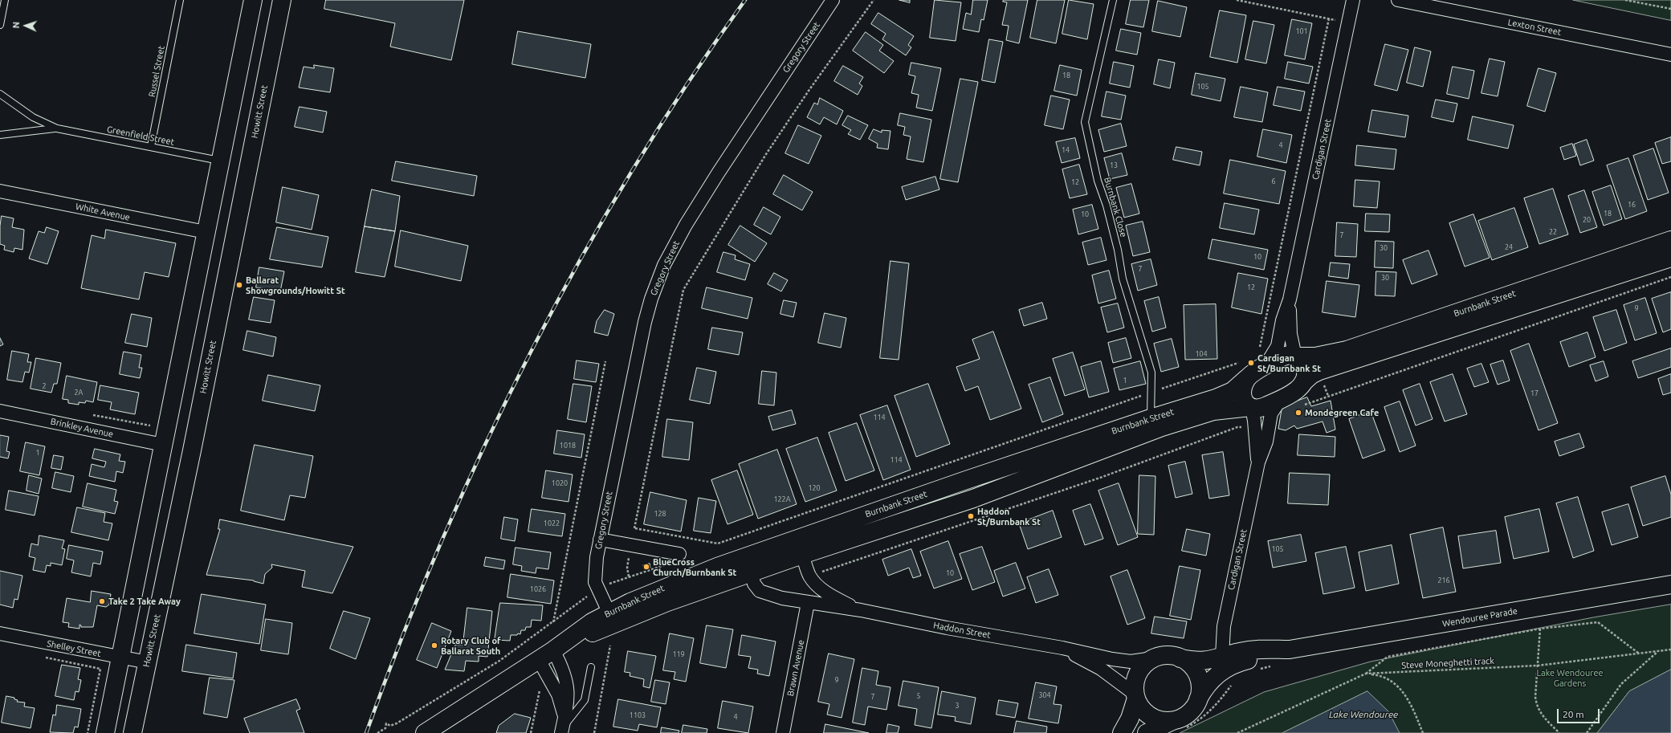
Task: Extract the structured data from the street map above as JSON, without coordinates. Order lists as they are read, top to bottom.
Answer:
{
  "streets": {
    "main road": [
      "Howitt Street",
      "Burnbank Street",
      "Wendouree Parade",
      "Haddon Street"
    ],
    "street": [
      "Lexton Street",
      "Gregory Street",
      "Cardigan Street",
      "White Avenue",
      "Brinkley Avenue",
      "Shelley Street",
      "Brawn Avenue"
    ],
    "lane": ["Russel Street", "Greenfield Street", "Burnbank Close"],
    "path": ["Steve Moneghetti track"]
  },
  "crossings": [
    ["Gregory Street", "Burnbank Street"],
    ["Russel Street", "Greenfield Street"],
    ["Howitt Street", "Shelley Street"],
    ["Cardigan Street", "Burnbank Street"],
    ["Cardigan Street", "Wendouree Parade"],
    ["Burnbank Close", "Burnbank Street"],
    ["Burnbank Street", "Haddon Street"],
    ["Wendouree Parade", "Haddon Street"],
    ["Haddon Street", "Brawn Avenue"]
  ],
  "water": ["Lake Wendouree"],
  "parks": ["Lake Wendouree Gardens"],
  "places": [
    "Ballarat Showgrounds/Howitt St",
    "Cardigan St/Burnbank St",
    "Mondegreen Cafe",
    "Haddon St/Burnbank St",
    "BlueCross Church/Burnbank St",
    "Take 2 Take Away",
    "Rotary Club of Ballarat South"
  ],
  "house_numbers": [
    "101",
    "18",
    "105",
    "4",
    "14",
    "13",
    "6",
    "12",
    "16",
    "18",
    "10",
    "20",
    "22",
    "7",
    "24",
    "30",
    "10",
    "7",
    "30",
    "12",
    "9",
    "104",
    "1",
    "2",
    "2A",
    "17",
    "114",
    "1018",
    "1",
    "114",
    "1020",
    "120",
    "122A",
    "128",
    "1022",
    "105",
    "10",
    "216",
    "1026",
    "119",
    "9",
    "304",
    "5",
    "7",
    "3",
    "1103",
    "4"
  ],
  "scale_bar": "20 m",
  "north": "left"
}
